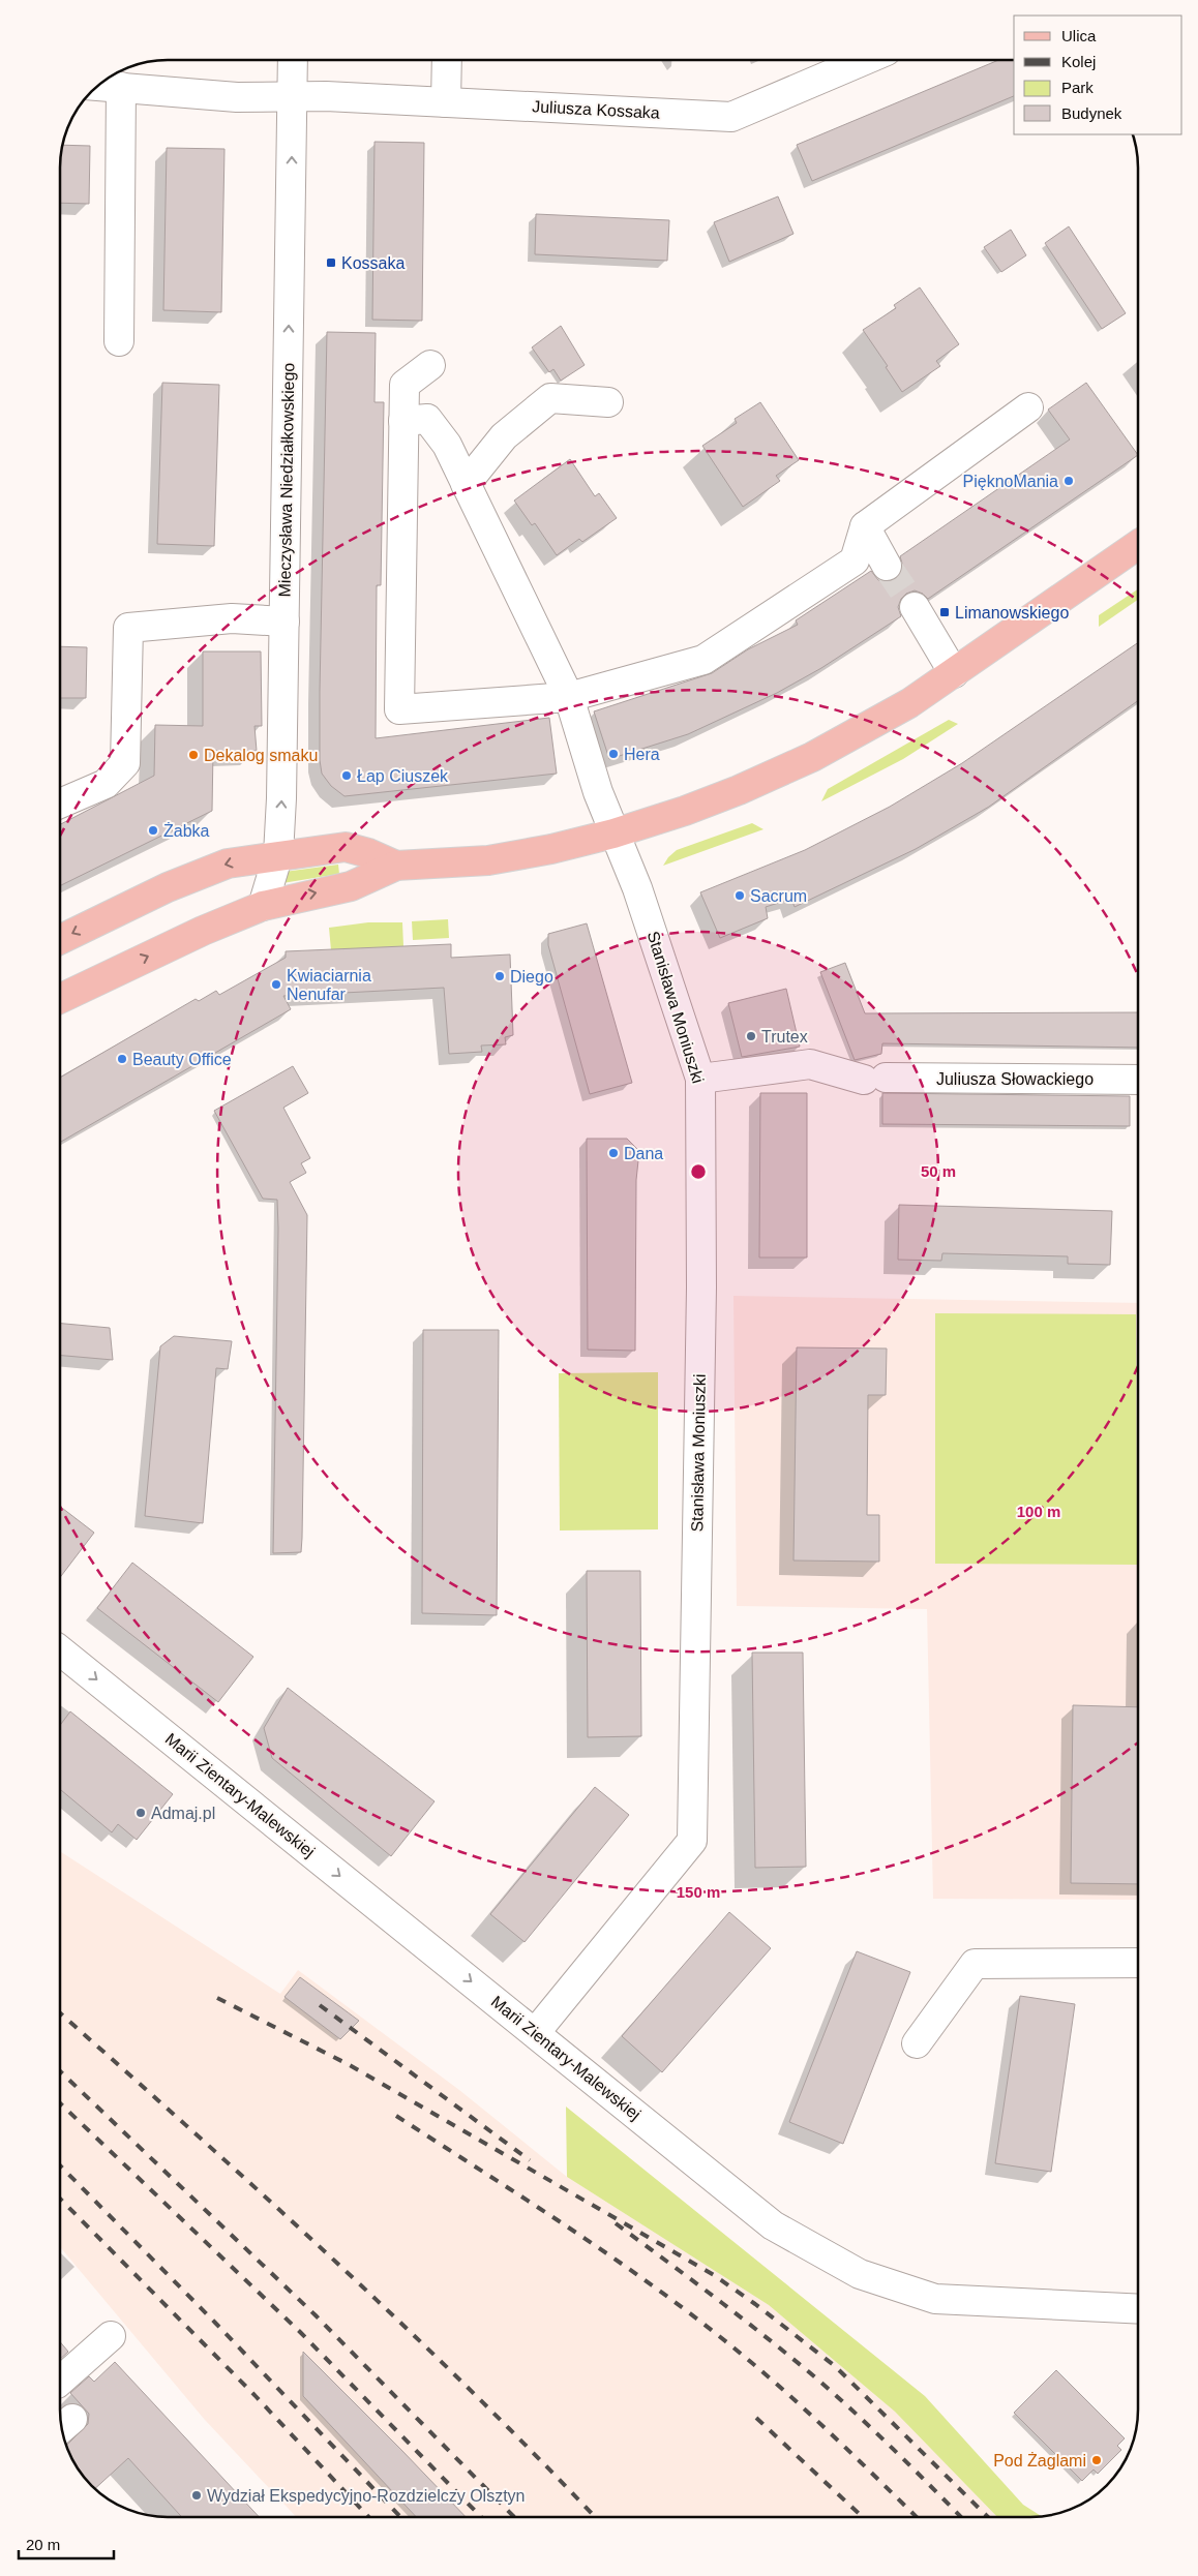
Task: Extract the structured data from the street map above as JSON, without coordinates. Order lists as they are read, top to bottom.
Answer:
{
  "streets": {
    "street": [
      "Juliusza Kossaka",
      "Mieczysława Niedziałkowskiego",
      "Stanisława Moniuszki",
      "Juliusza Słowackiego",
      "Marii Zientary-Malewskiej"
    ]
  },
  "crossings": [
    ["Juliusza Kossaka", "Mieczysława Niedziałkowskiego"],
    ["Stanisława Moniuszki", "Juliusza Słowackiego"],
    ["Stanisława Moniuszki", "Marii Zientary-Malewskiej"]
  ],
  "one_way": ["Marii Zientary-Malewskiej"],
  "places": {
    "transit": ["Kossaka", "Limanowskiego"],
    "other": [
      "PięknoMania",
      "Hera",
      "Dekalog smaku",
      "Łap Ciuszek",
      "Żabka",
      "Sacrum",
      "Diego",
      "Kwiaciarnia Nenufar",
      "Trutex",
      "Beauty Office",
      "Dana",
      "Admaj.pl",
      "Pod Żaglami",
      "Wydział Ekspedycyjno-Rozdzielczy Olsztyn"
    ]
  },
  "legend": [
    "Ulica",
    "Kolej",
    "Park",
    "Budynek"
  ],
  "scale_bar": "20 m",
  "rings": ["50 m", "100 m", "150 m"]
}
